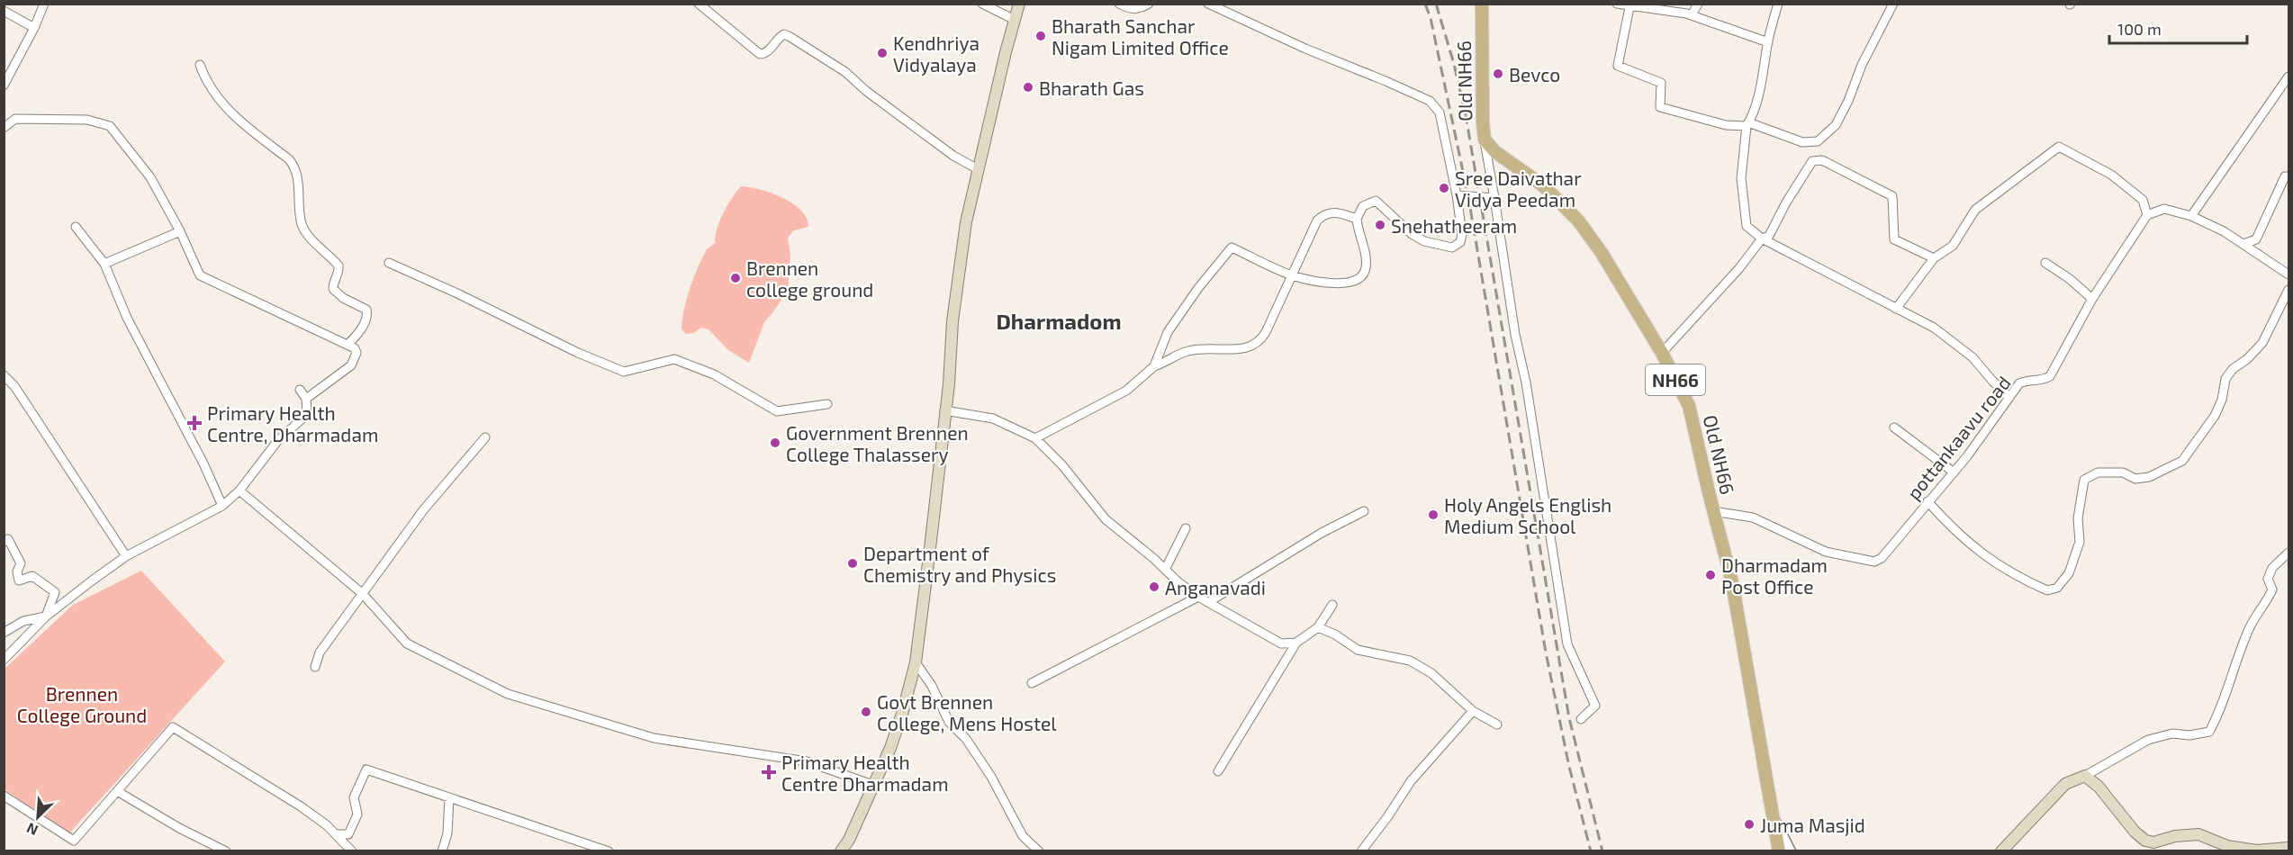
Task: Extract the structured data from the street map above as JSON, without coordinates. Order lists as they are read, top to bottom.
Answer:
{
  "streets": {
    "main road": ["Old NH66", "NH66"],
    "street": ["pottankaavu road"]
  },
  "crossings": [
    ["Old NH66", "pottankaavu road"]
  ],
  "districts": ["Dharmadom"],
  "parks": ["Brennen College Ground"],
  "places": {
    "other": [
      "Bharath Sanchar Nigam Limited Office",
      "Kendhriya Vidyalaya",
      "Bevco",
      "Bharath Gas",
      "Sree Daivathar Vidya Peedam",
      "Snehatheeram",
      "Brennen college ground",
      "Government Brennen College Thalassery",
      "Holy Angels English Medium School",
      "Department of Chemistry and Physics",
      "Dharmadam Post Office",
      "Anganavadi",
      "Govt Brennen College, Mens Hostel",
      "Juma Masjid"
    ],
    "health": ["Primary Health Centre, Dharmadam", "Primary Health Centre Dharmadam"]
  },
  "scale_bar": "100 m",
  "north": "bottom left"
}
